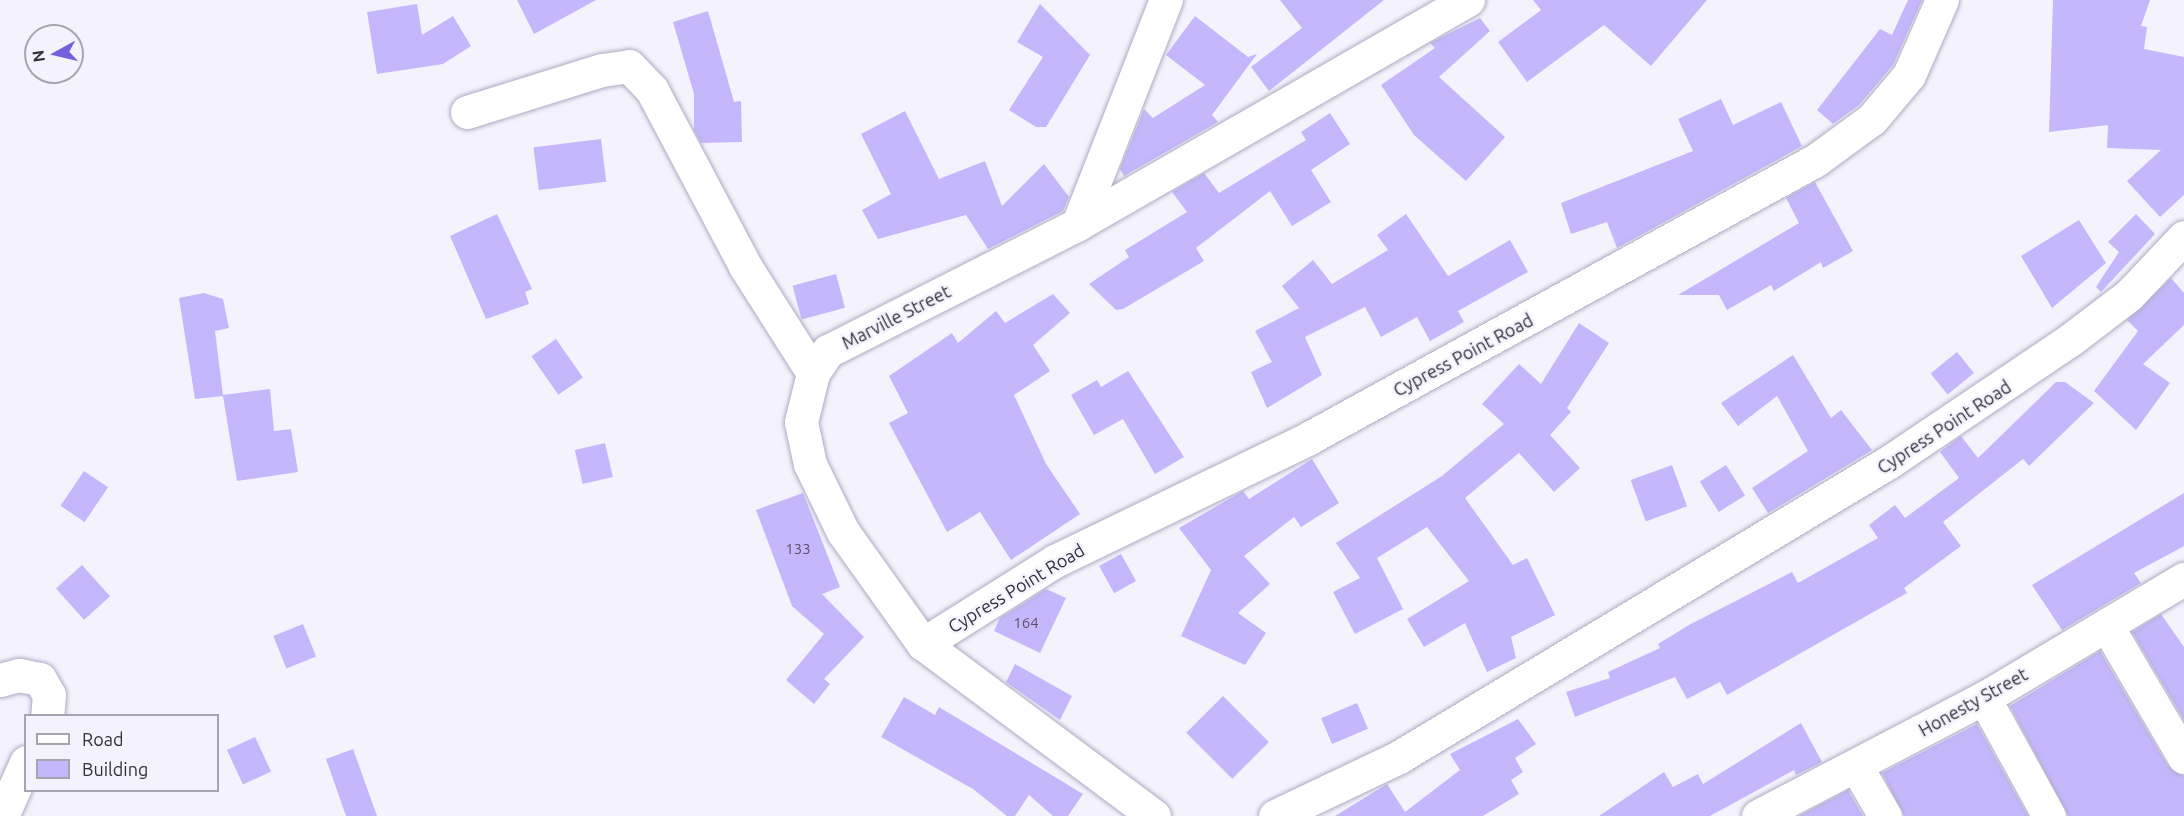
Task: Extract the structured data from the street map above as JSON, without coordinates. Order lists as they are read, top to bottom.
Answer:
{
  "streets": {
    "street": ["Marville Street", "Cypress Point Road", "Honesty Street"]
  },
  "crossings": [
    ["Marville Street", "Cypress Point Road"]
  ],
  "house_numbers": ["133", "164"],
  "legend": ["Road", "Building"],
  "north": "left"
}
